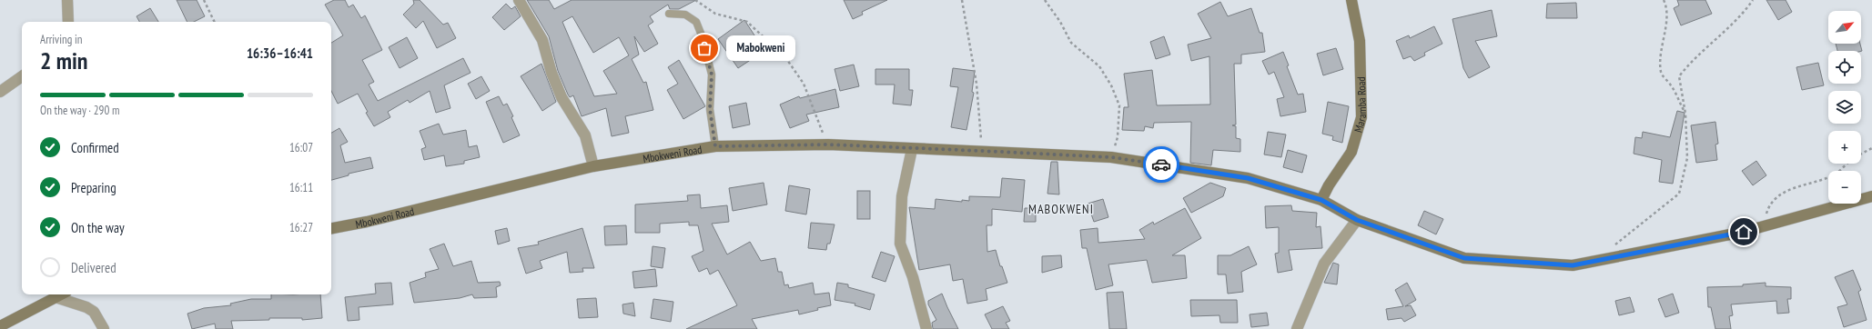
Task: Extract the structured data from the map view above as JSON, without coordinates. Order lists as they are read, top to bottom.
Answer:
{
  "streets": {
    "street": ["Maramba Road", "Mbokweni Road"]
  },
  "crossings": [
    ["Maramba Road", "Mbokweni Road"]
  ],
  "districts": ["MABOKWENI"],
  "places": ["Mabokweni"],
  "north": "top right",
  "page": {
    "map_buttons": ["+", "−"],
    "heading": ["2 min", "Arriving in", "16:36–16:41"],
    "bubble": "Mabokweni",
    "bar": "On the way · 290 m",
    "list": [
      ["Confirmed", "16:07"],
      ["Preparing", "16:11"],
      ["On the way", "16:27"],
      "Delivered"
    ]
  }
}
